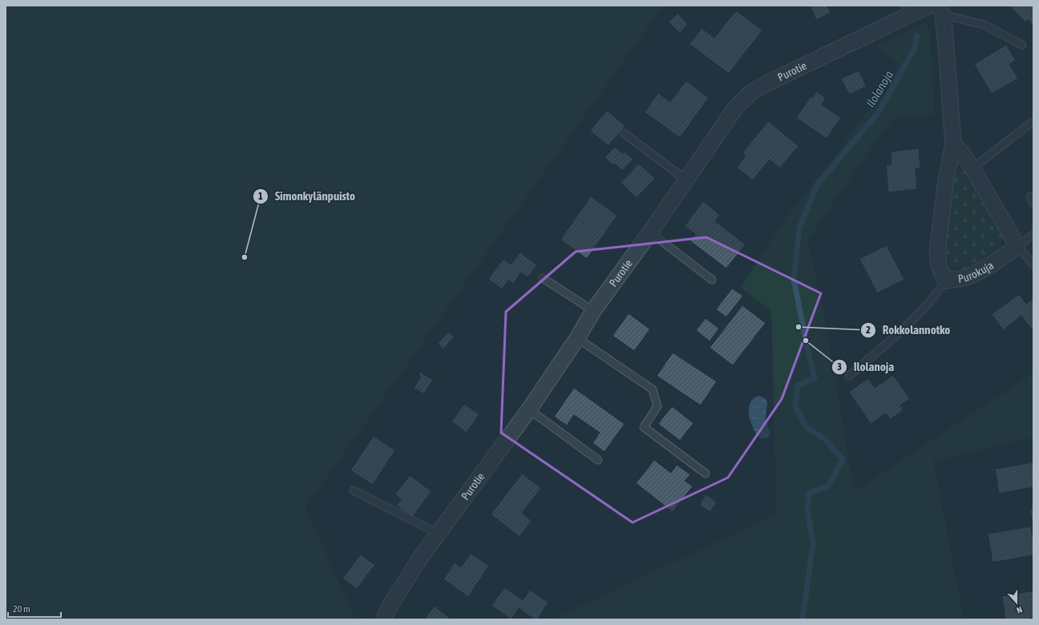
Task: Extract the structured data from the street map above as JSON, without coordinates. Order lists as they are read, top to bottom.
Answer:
{
  "streets": {
    "street": ["Purotie", "Purokuja"]
  },
  "water": ["Ilolanoja"],
  "places": ["Simonkylänpuisto", "Rokkolannotko", "Ilolanoja"],
  "scale_bar": "20 m",
  "north": "bottom"
}
